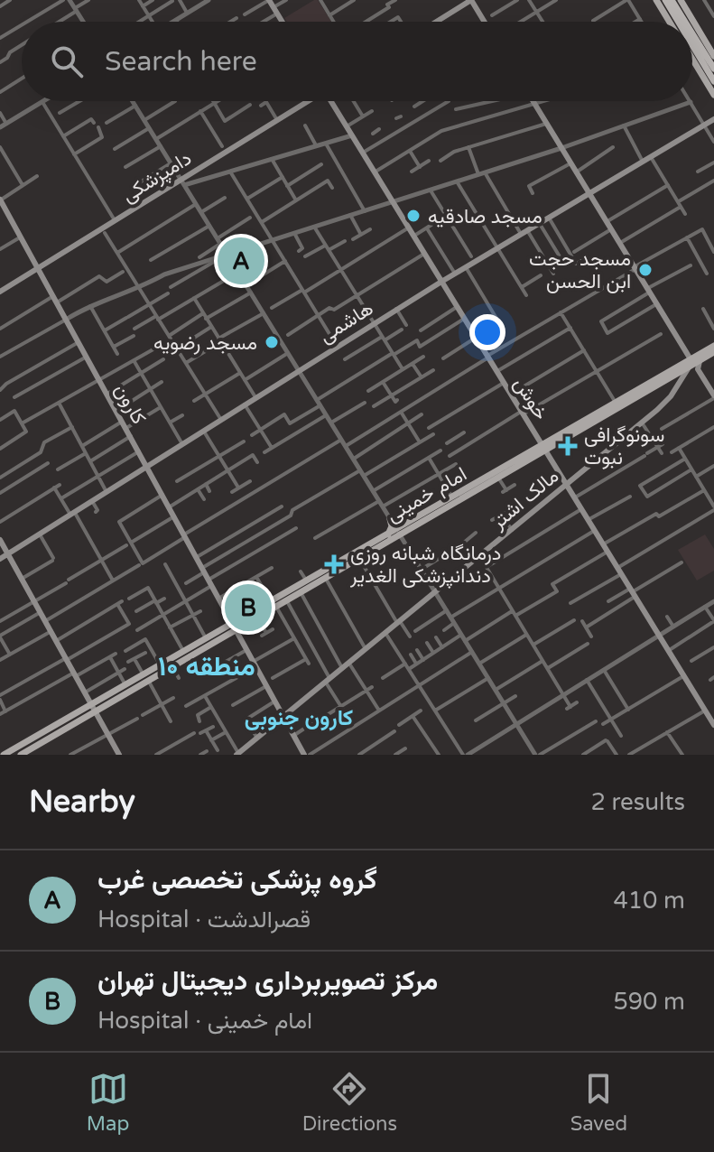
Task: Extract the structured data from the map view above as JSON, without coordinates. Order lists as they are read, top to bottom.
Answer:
{
  "streets": {
    "main road": [
      "دامپزشکی",
      "هاشمی",
      "خوش",
      "کارون",
      "امام خمینی",
      "مالک اشتر"
    ]
  },
  "crossings": [
    ["دامپزشکی", "کارون"],
    ["هاشمی", "خوش"],
    ["هاشمی", "کارون"],
    ["خوش", "امام خمینی"],
    ["خوش", "مالک اشتر"],
    ["کارون", "امام خمینی"],
    ["کارون", "مالک اشتر"],
    ["امام خمینی", "مالک اشتر"]
  ],
  "districts": ["منطقه ۱۰", "کارون جنوبی"],
  "places": {
    "other": ["مسجد صادقیه", "مسجد حجت ابن الحسن", "مسجد رضویه"],
    "health": ["سونوگرافی نبوت", "درمانگاه شبانه روزی دندانپزشکی الغدیر"]
  },
  "page": {
    "search": "Search here",
    "pins": ["A", "B"],
    "heading": ["Nearby", "2 results"],
    "list": [
      {
        "mark": "A",
        "name": "گروه پزشکی تخصصی غرب",
        "note": "Hospital · قصرالدشت",
        "value": "410 m"
      },
      {
        "mark": "B",
        "name": "مرکز تصویربرداری دیجیتال تهران",
        "note": "Hospital · امام خمینی",
        "value": "590 m"
      }
    ],
    "nav": ["Map", "Directions", "Saved"]
  }
}
